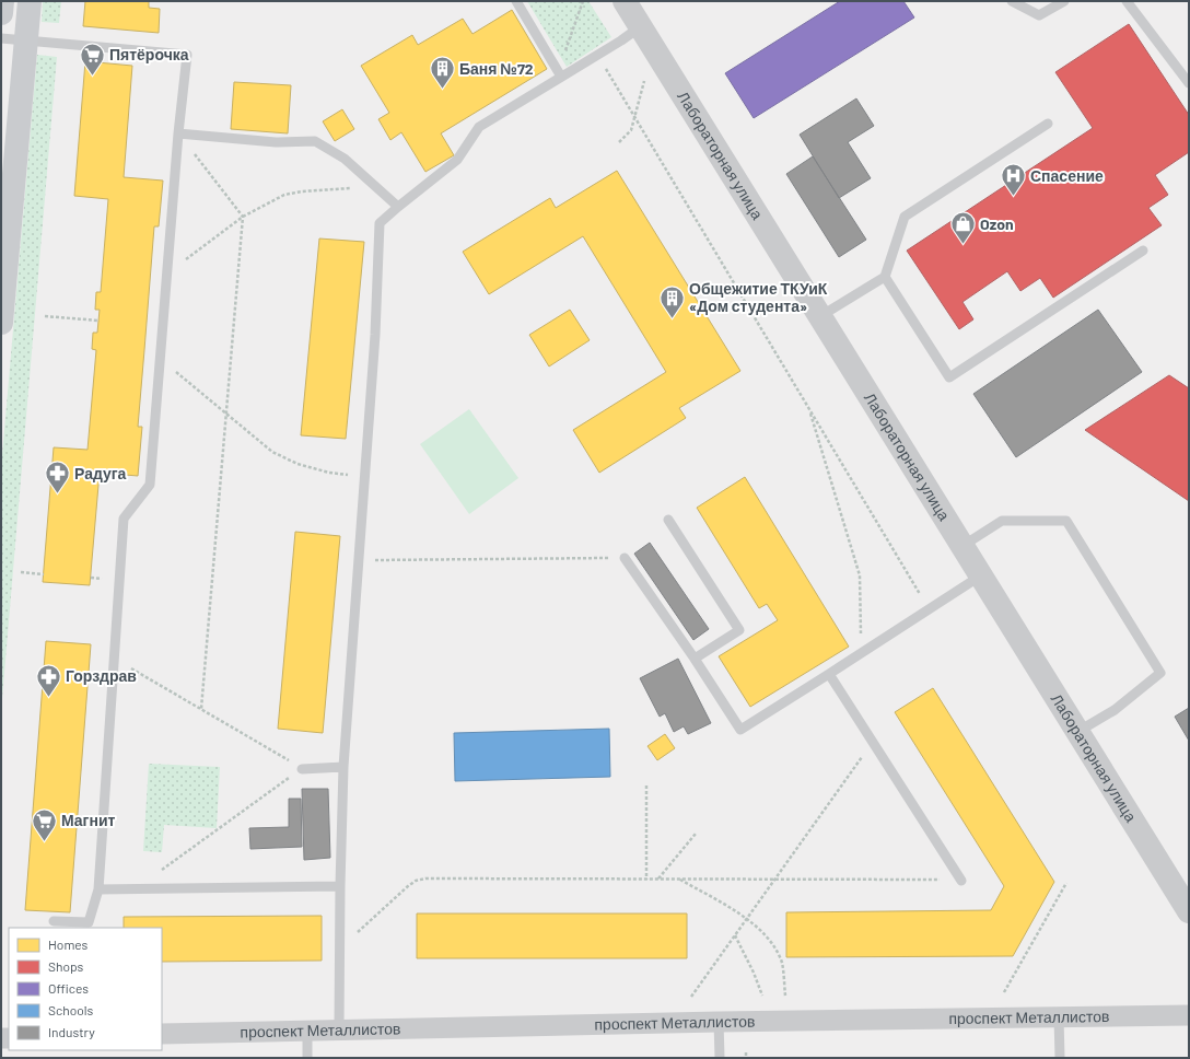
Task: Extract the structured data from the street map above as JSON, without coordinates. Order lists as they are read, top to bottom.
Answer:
{
  "streets": {
    "street": ["Лабораторная улица", "проспект Металлистов"]
  },
  "places": {
    "supermarket": ["Пятёрочка", "Магнит"],
    "building": ["Баня №72", "Общежитие ТКУиК «Дом студента»"],
    "hospital": ["Спасение"],
    "shop": ["Ozon"],
    "pharmacy": ["Радуга", "Горздрав"]
  },
  "legend": [
    "Homes",
    "Shops",
    "Offices",
    "Schools",
    "Industry"
  ]
}
